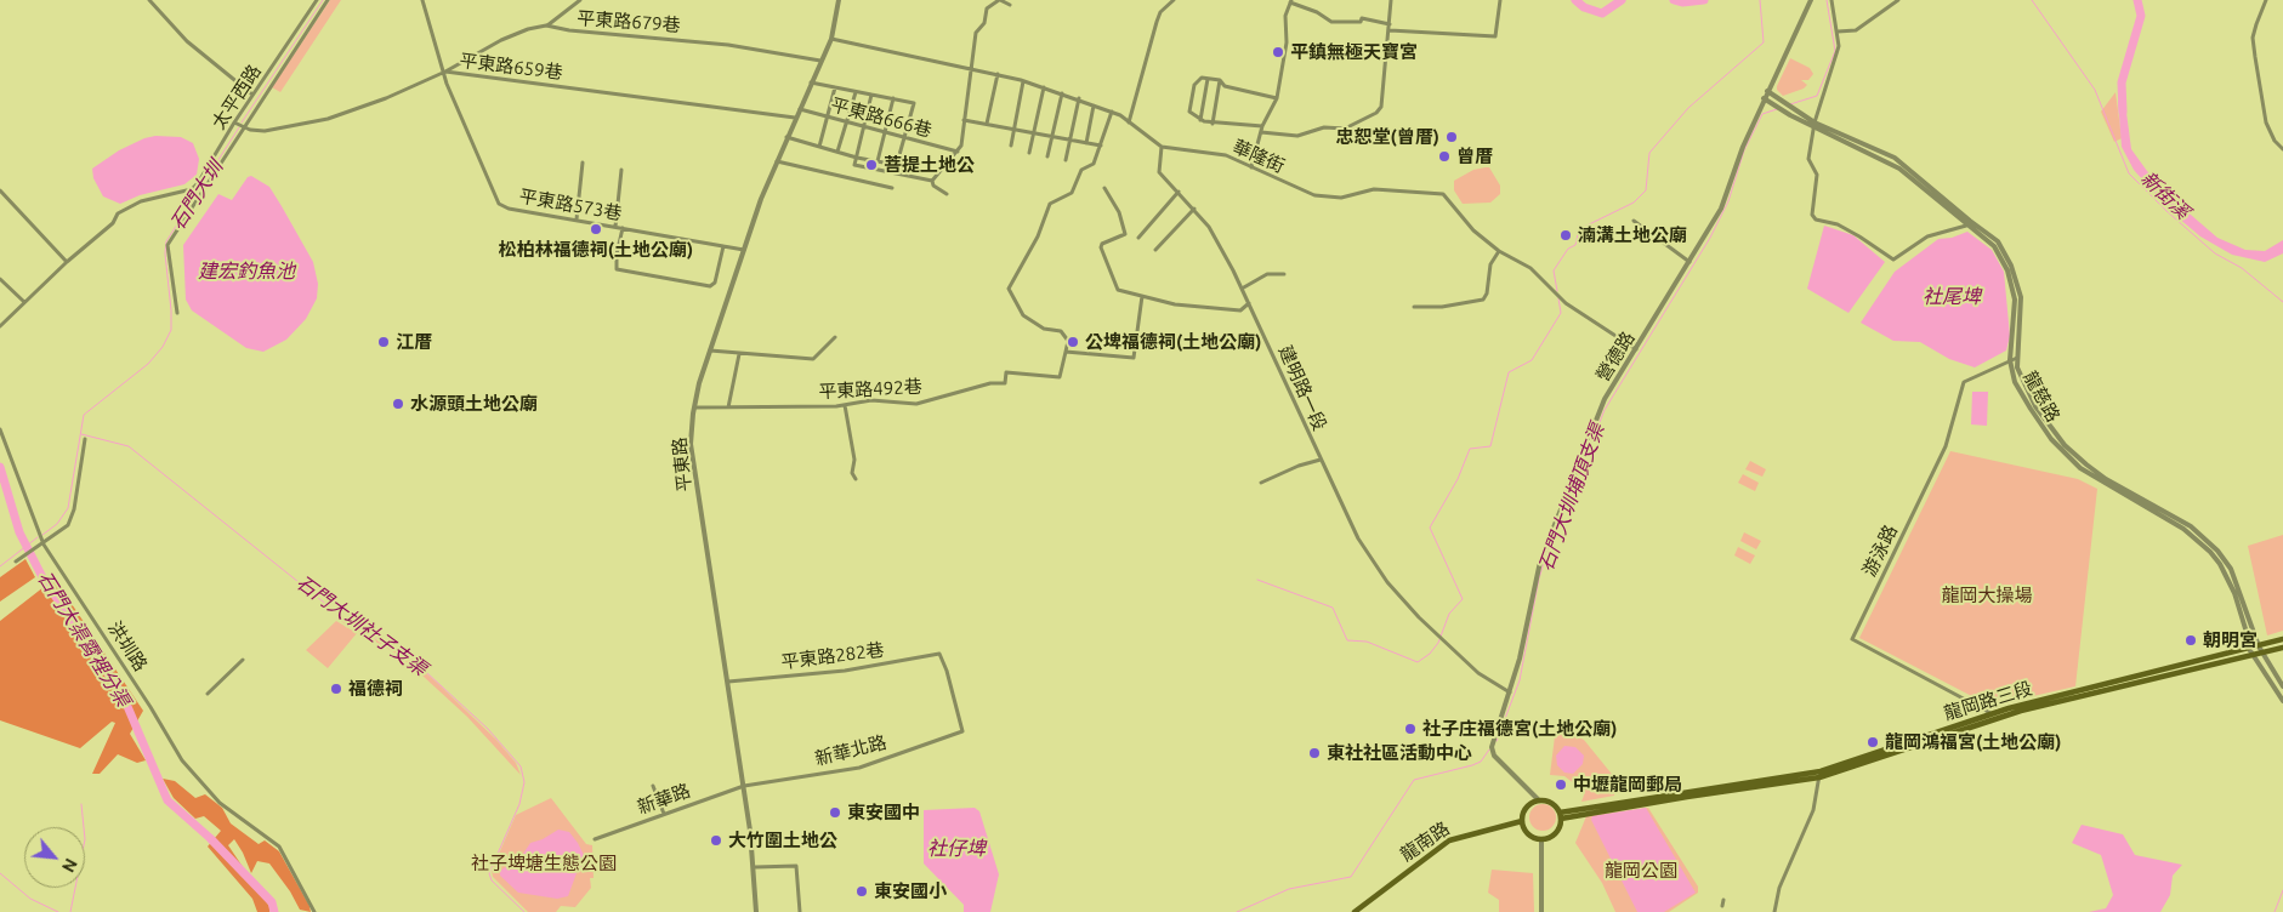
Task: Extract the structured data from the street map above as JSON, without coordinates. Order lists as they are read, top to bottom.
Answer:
{
  "streets": {
    "main road": ["龍岡路三段", "龍南路"],
    "street": [
      "平東路679巷",
      "平東路659巷",
      "太平西路",
      "平東路666巷",
      "華隆街",
      "平東路573巷",
      "營德路",
      "建明路一段",
      "平東路492巷",
      "龍慈路",
      "平東路",
      "游泳路",
      "洪圳路",
      "平東路282巷",
      "新華北路",
      "新華路"
    ]
  },
  "crossings": [
    ["平東路679巷", "平東路659巷"],
    ["平東路679巷", "平東路573巷"],
    ["平東路679巷", "平東路"],
    ["平東路659巷", "太平西路"],
    ["平東路659巷", "平東路573巷"],
    ["平東路659巷", "平東路"],
    ["平東路666巷", "平東路"],
    ["華隆街", "營德路"],
    ["華隆街", "建明路一段"],
    ["平東路573巷", "平東路"],
    ["營德路", "建明路一段"],
    ["營德路", "龍慈路"],
    ["營德路", "龍岡路三段"],
    ["營德路", "龍南路"],
    ["平東路492巷", "平東路"],
    ["龍慈路", "游泳路"],
    ["龍慈路", "龍岡路三段"],
    ["平東路", "平東路282巷"],
    ["平東路", "新華北路"],
    ["平東路", "新華路"],
    ["游泳路", "龍岡路三段"],
    ["平東路282巷", "新華北路"],
    ["龍岡路三段", "龍南路"],
    ["新華北路", "新華路"]
  ],
  "water": [
    "石門大圳",
    "新街溪",
    "建宏釣魚池",
    "社尾埤",
    "石門大圳埔頂支渠",
    "石門大圳社子支渠",
    "石門大渠霄裡分渠",
    "社仔埤"
  ],
  "parks": ["龍岡大操場", "社子埤塘生態公園", "龍岡公園"],
  "places": [
    "平鎮無極天寶宮",
    "忠恕堂(曾厝)",
    "曾厝",
    "菩提土地公",
    "松柏林福德祠(土地公廟)",
    "湳溝土地公廟",
    "江厝",
    "公埤福德祠(土地公廟)",
    "水源頭土地公廟",
    "朝明宮",
    "福德祠",
    "社子庄福德宮(土地公廟)",
    "龍岡鴻福宮(土地公廟)",
    "東社社區活動中心",
    "中壢龍岡郵局",
    "東安國中",
    "大竹圍土地公",
    "東安國小"
  ],
  "north": "bottom right"
}
